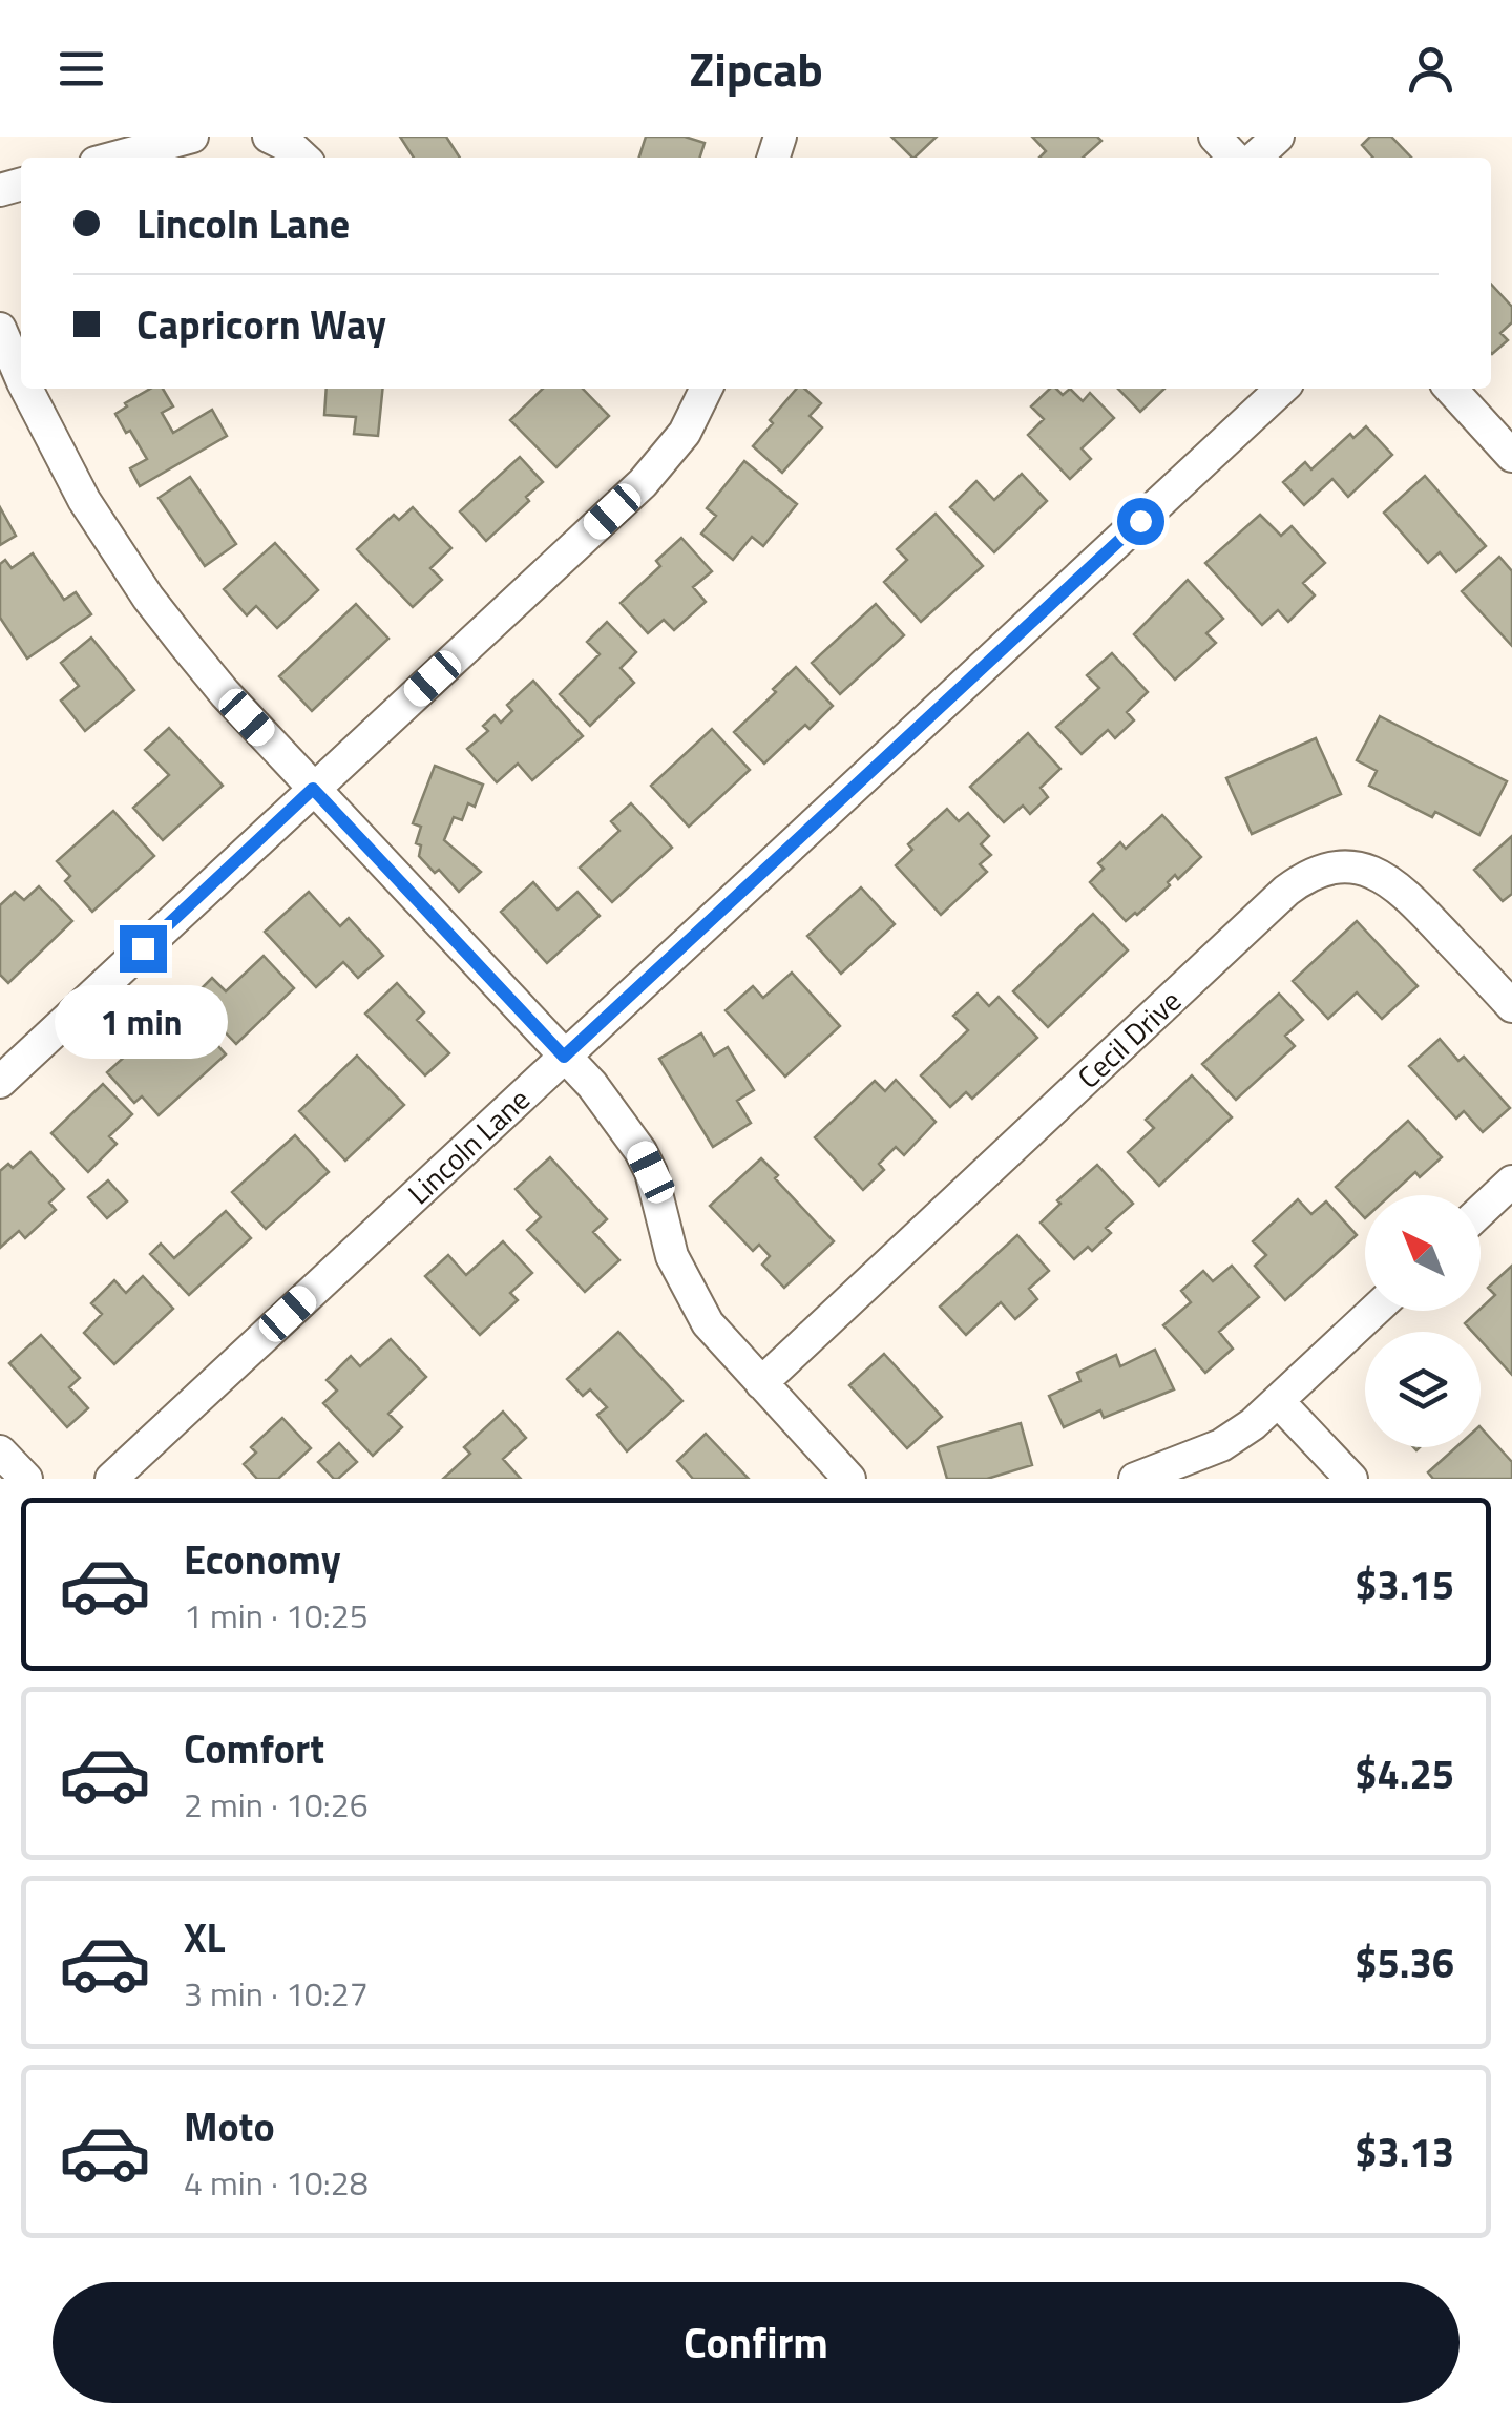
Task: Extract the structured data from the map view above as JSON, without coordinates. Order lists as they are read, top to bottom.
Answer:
{
  "streets": {
    "street": ["Cecil Drive", "Lincoln Lane"]
  },
  "north": "top left",
  "page": {
    "header": "Zipcab",
    "banner": ["Lincoln Lane", "Capricorn Way"],
    "bubble": "1 min",
    "list": [
      {
        "name": "Economy",
        "note": "1 min · 10:25",
        "value": "$3.15"
      },
      {
        "name": "Comfort",
        "note": "2 min · 10:26",
        "value": "$4.25"
      },
      {
        "name": "XL",
        "note": "3 min · 10:27",
        "value": "$5.36"
      },
      {
        "name": "Moto",
        "note": "4 min · 10:28",
        "value": "$3.13"
      }
    ],
    "buttons": "Confirm"
  }
}
